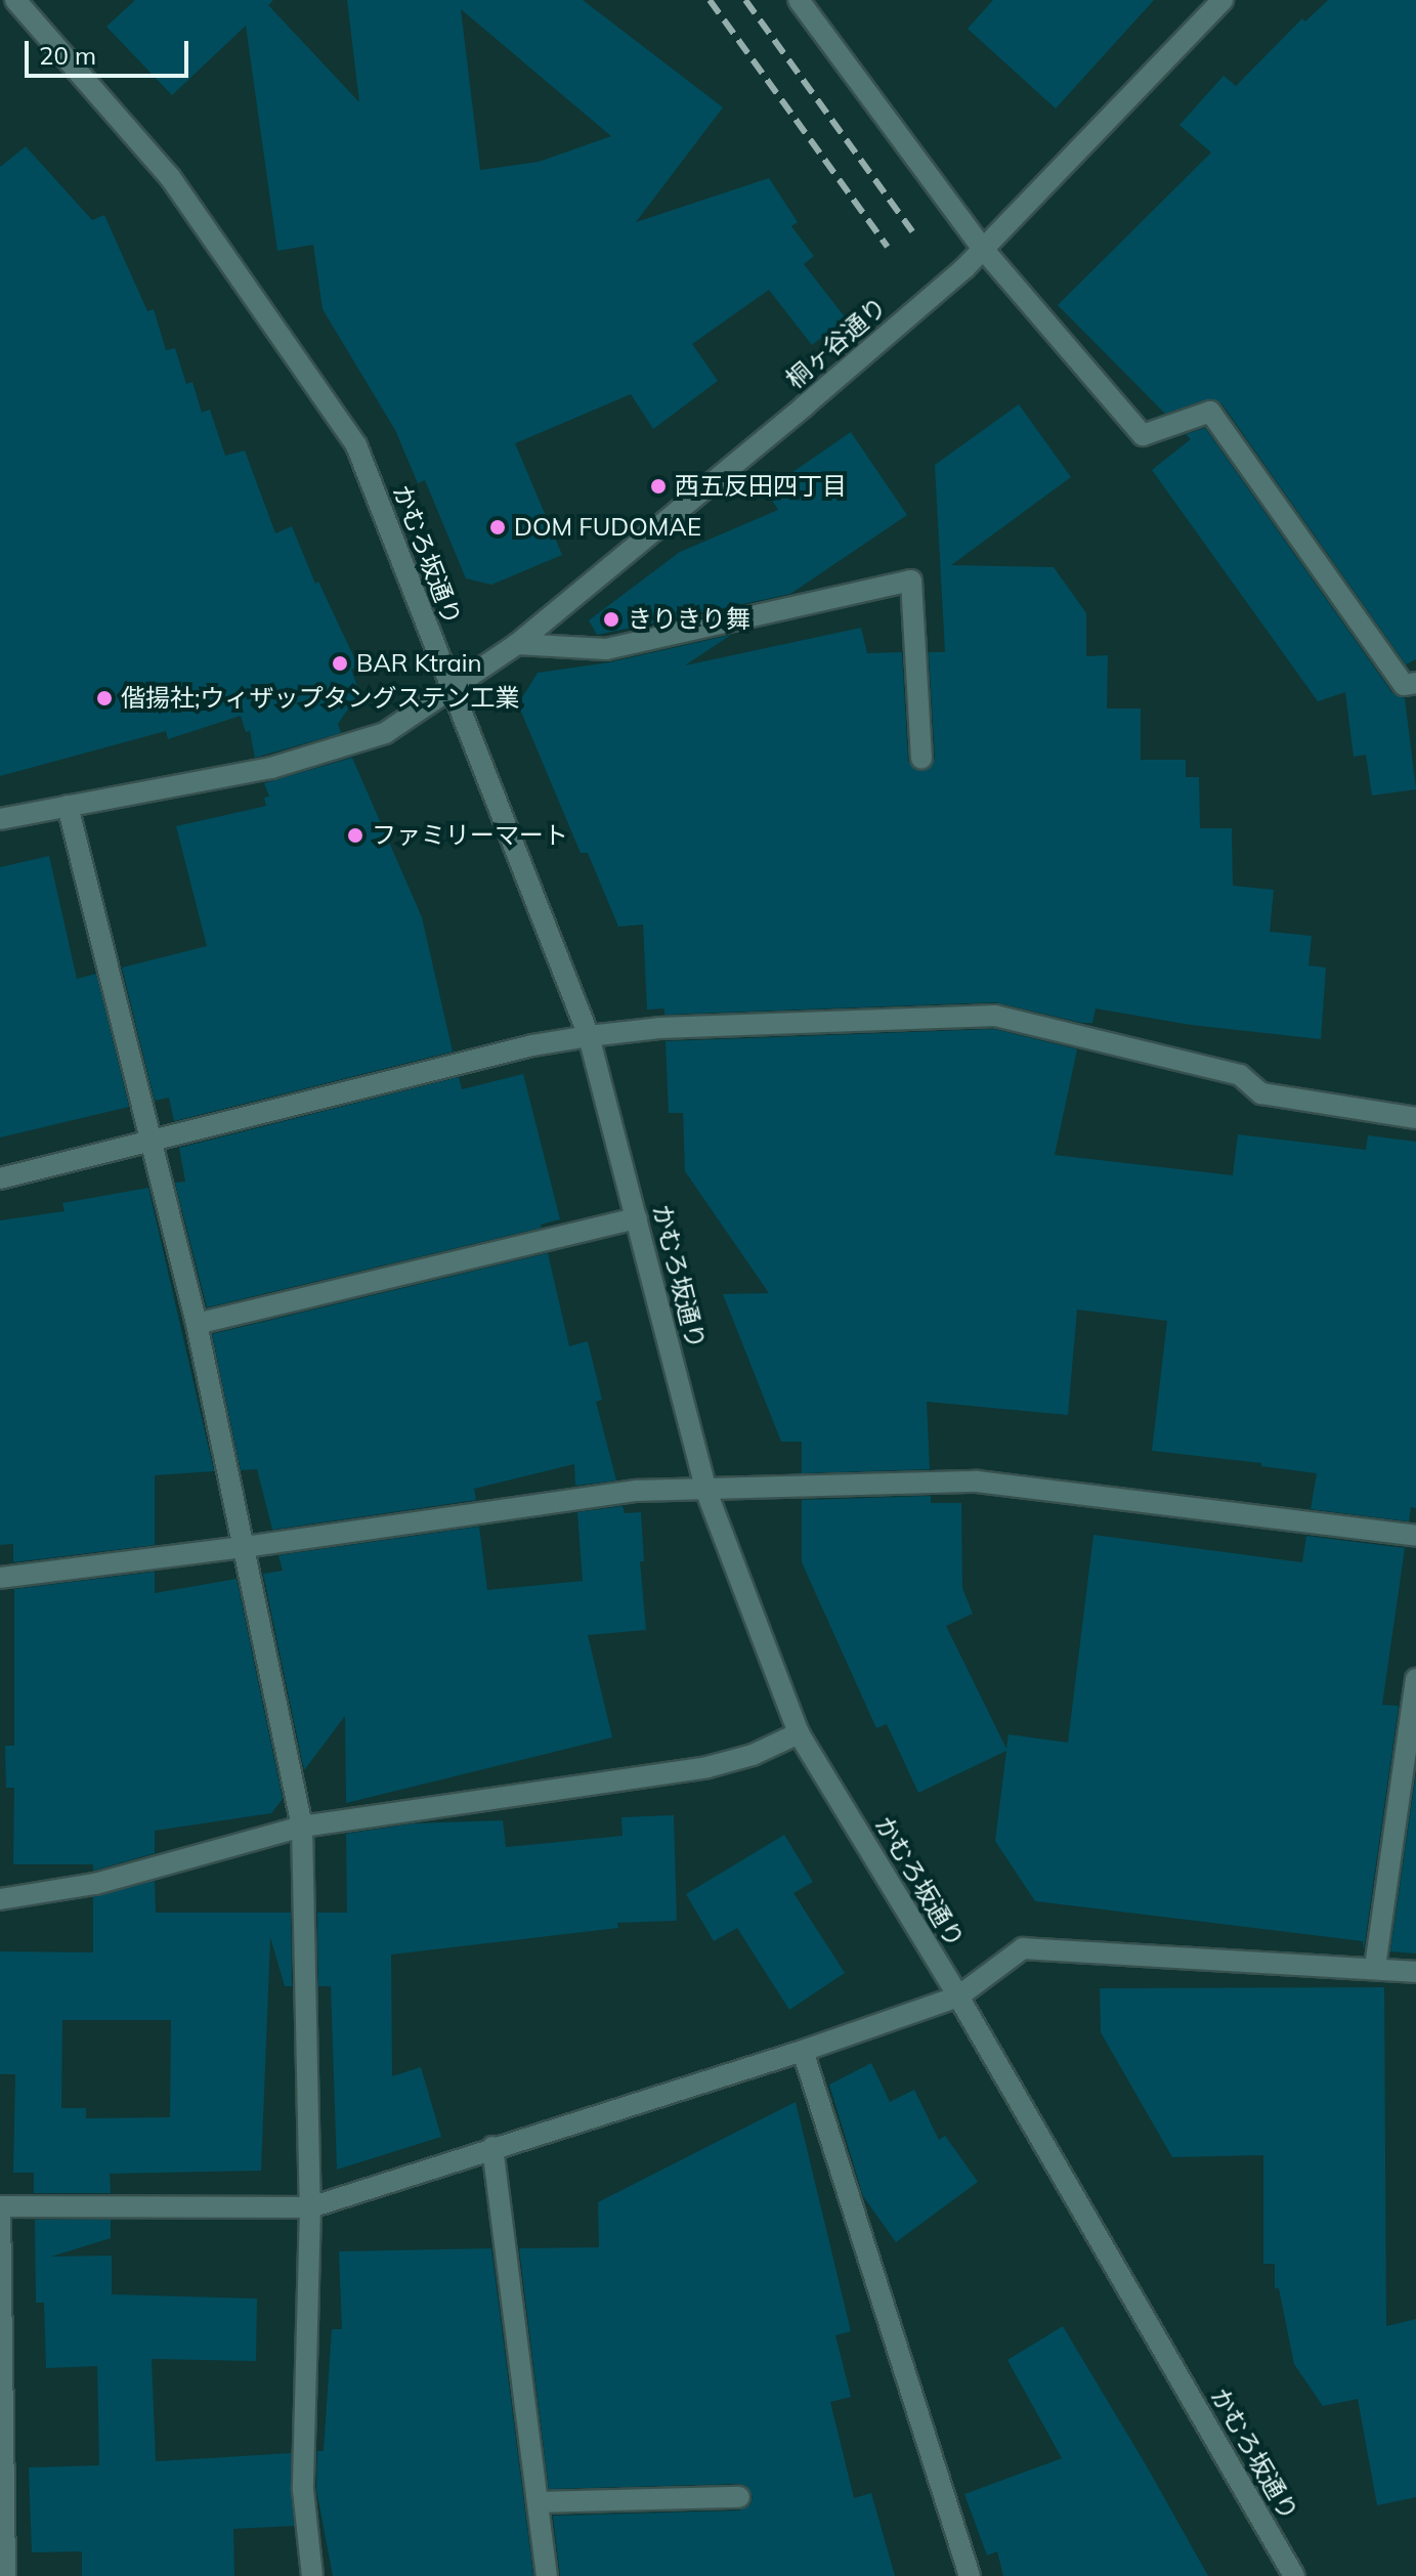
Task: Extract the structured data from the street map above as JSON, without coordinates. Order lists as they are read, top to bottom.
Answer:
{
  "streets": {
    "street": ["桐ヶ谷通り", "かむろ坂通り"]
  },
  "crossings": [
    ["桐ヶ谷通り", "かむろ坂通り"]
  ],
  "places": [
    "西五反田四丁目",
    "DOM FUDOMAE",
    "きりきり舞",
    "BAR Ktrain",
    "偕揚社;ウィザップタングステン工業",
    "ファミリーマート"
  ],
  "scale_bar": "20 m"
}
